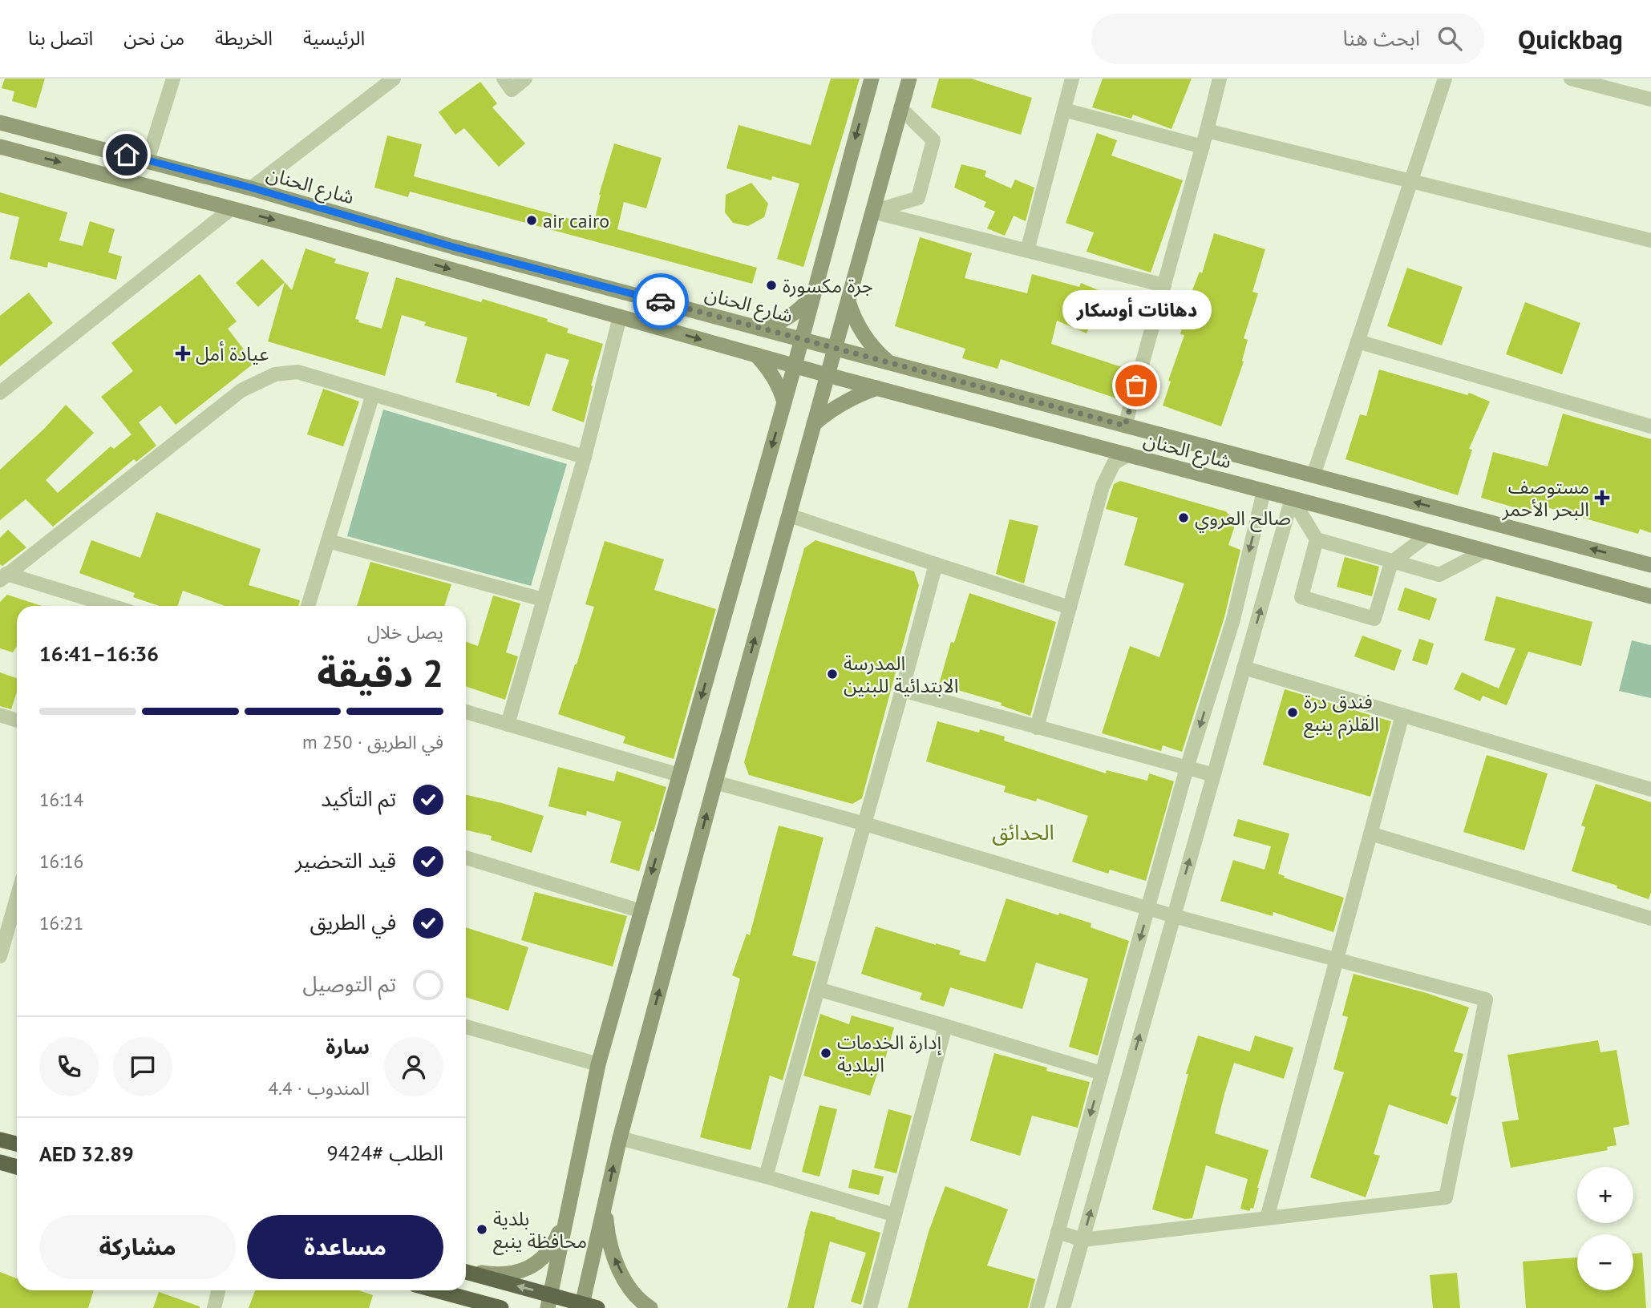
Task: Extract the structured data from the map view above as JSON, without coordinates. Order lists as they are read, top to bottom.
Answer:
{
  "streets": {
    "main road": ["شارع الحنان"]
  },
  "districts": ["الحدائق"],
  "places": {
    "other": [
      "air cairo",
      "جرة مكسورة",
      "دهانات أوسكار",
      "صالح العروي",
      "المدرسة الابتدائية للبنين",
      "فندق درة القلزم ينبع",
      "إدارة الخدمات البلدية",
      "بلدية محافظة ينبع"
    ],
    "health": ["عيادة أمل", "مستوصف البحر الأحمر"]
  },
  "page": {
    "header": "Quickbag",
    "search": "ابحث هنا",
    "nav": [
      "الرئيسية",
      "الخريطة",
      "من نحن",
      "اتصل بنا"
    ],
    "bubble": "دهانات أوسكار",
    "heading": ["2 دقيقة", "يصل خلال", "16:36–16:41"],
    "panel": [
      "سارة",
      "المندوب · 4.4",
      "الطلب #9424",
      "AED 32.89"
    ],
    "bar": "في الطريق · 250 m",
    "list": [
      ["تم التأكيد", "16:14"],
      ["قيد التحضير", "16:16"],
      ["في الطريق", "16:21"],
      "تم التوصيل"
    ],
    "map_buttons": ["+", "−"],
    "buttons": ["مساعدة", "مشاركة"]
  }
}
